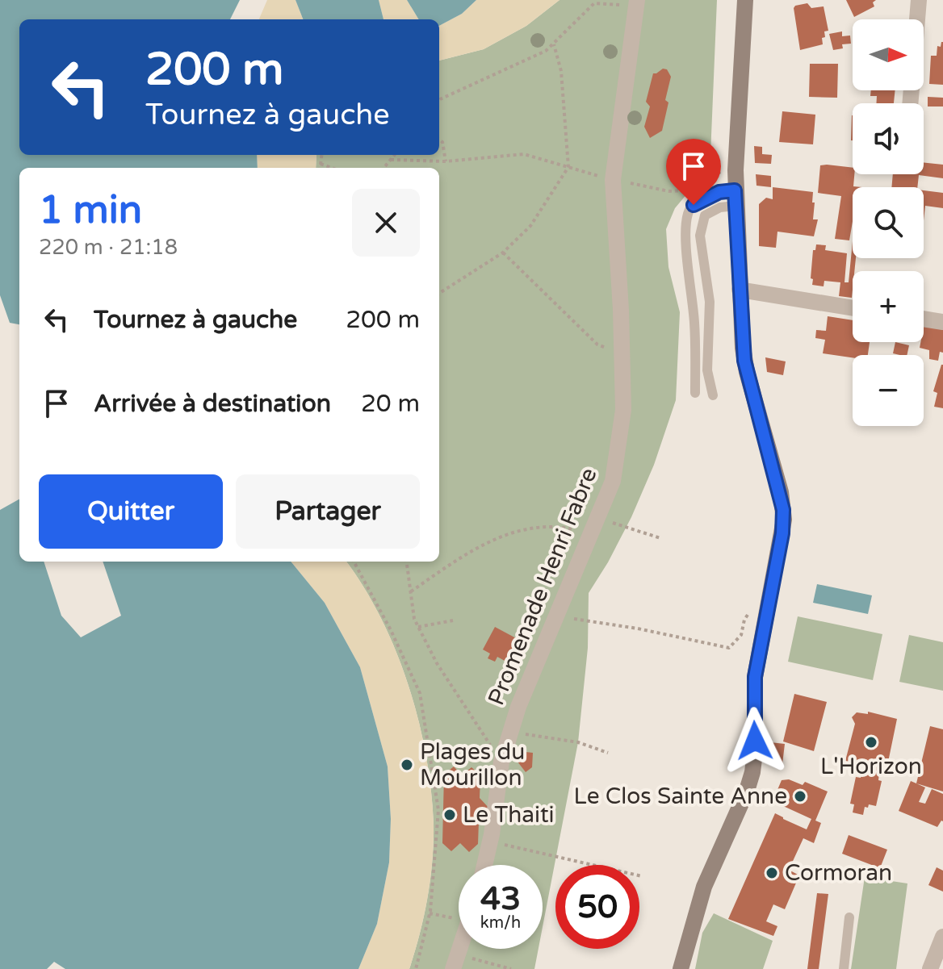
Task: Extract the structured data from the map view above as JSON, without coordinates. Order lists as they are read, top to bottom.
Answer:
{
  "streets": {
    "street": ["Promenade Henri Fabre"]
  },
  "places": [
    "L'Horizon",
    "Plages du Mourillon",
    "Le Clos Sainte Anne",
    "Le Thaiti",
    "Cormoran"
  ],
  "north": "right",
  "page": {
    "map_buttons": ["+", "−"],
    "turn": ["200 m", "Tournez à gauche"],
    "heading": ["1 min", "220 m · 21:18"],
    "list": [
      {
        "name": "Tournez à gauche",
        "value": "200 m"
      },
      {
        "name": "Arrivée à destination",
        "value": "20 m"
      }
    ],
    "buttons": ["Quitter", "Partager"],
    "speed": "43 km/h",
    "limit": "50"
  }
}
